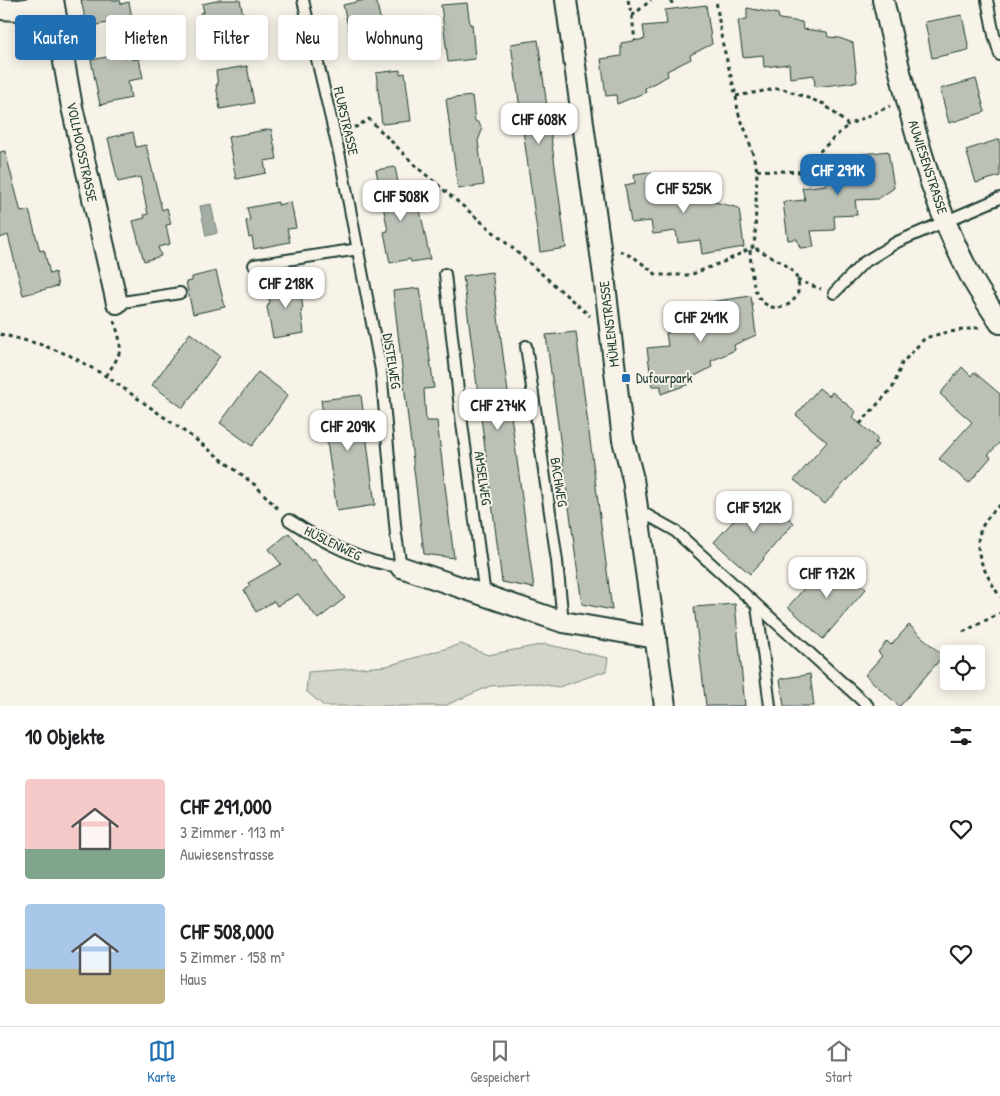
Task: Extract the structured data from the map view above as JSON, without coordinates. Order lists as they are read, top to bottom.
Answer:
{
  "streets": {
    "street": [
      "VOLLMOOSSTRASSE",
      "AUWIESENSTRASSE",
      "MÜHLENSTRASSE",
      "HÜSLENWEG"
    ],
    "lane": [
      "FLURSTRASSE",
      "DISTELWEG",
      "AMSELWEG",
      "BACHWEG"
    ]
  },
  "crossings": [
    ["FLURSTRASSE", "DISTELWEG"],
    ["MÜHLENSTRASSE", "HÜSLENWEG"],
    ["DISTELWEG", "HÜSLENWEG"],
    ["AMSELWEG", "HÜSLENWEG"],
    ["BACHWEG", "HÜSLENWEG"]
  ],
  "places": {
    "transit": ["Dufourpark"]
  },
  "page": {
    "chip": [
      "Kaufen",
      "Mieten",
      "Filter",
      "Neu",
      "Wohnung"
    ],
    "price": [
      "CHF 608K",
      "CHF 291K",
      "CHF 525K",
      "CHF 508K",
      "CHF 218K",
      "CHF 241K",
      "CHF 274K",
      "CHF 209K",
      "CHF 512K",
      "CHF 172K"
    ],
    "heading": "10 Objekte",
    "list": [
      {
        "name": "CHF 291,000",
        "note": "3 Zimmer · 113 m² · Auwiesenstrasse"
      },
      {
        "name": "CHF 508,000",
        "note": "5 Zimmer · 158 m² · Haus"
      }
    ],
    "tabs": ["Karte", "Gespeichert", "Start"]
  }
}
